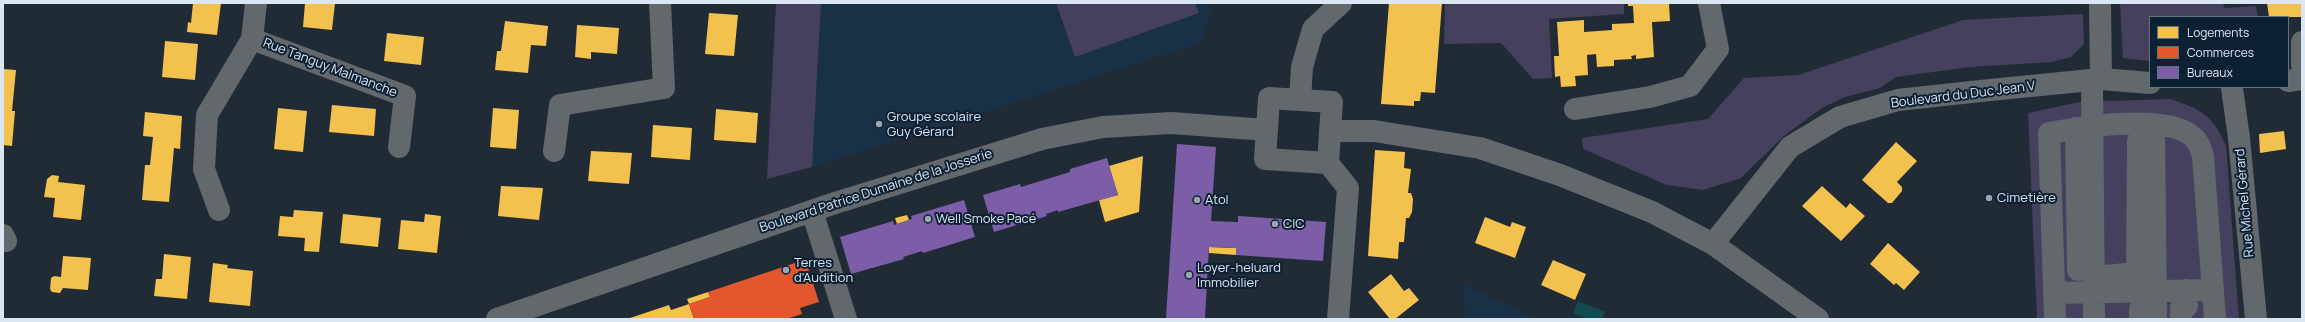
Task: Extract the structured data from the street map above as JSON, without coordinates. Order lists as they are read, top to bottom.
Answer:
{
  "streets": {
    "street": [
      "Rue Tanguy Malmanche",
      "Boulevard du Duc Jean V",
      "Boulevard Patrice Dumaine de la Josserie",
      "Rue Michel Gérard"
    ]
  },
  "places": [
    "Groupe scolaire Guy Gérard",
    "Cimetière",
    "Atol",
    "Well Smoke Pacé",
    "CIC",
    "Terres d'Audition",
    "Loyer-heluard Immobilier"
  ],
  "legend": ["Logements", "Commerces", "Bureaux"]
}
